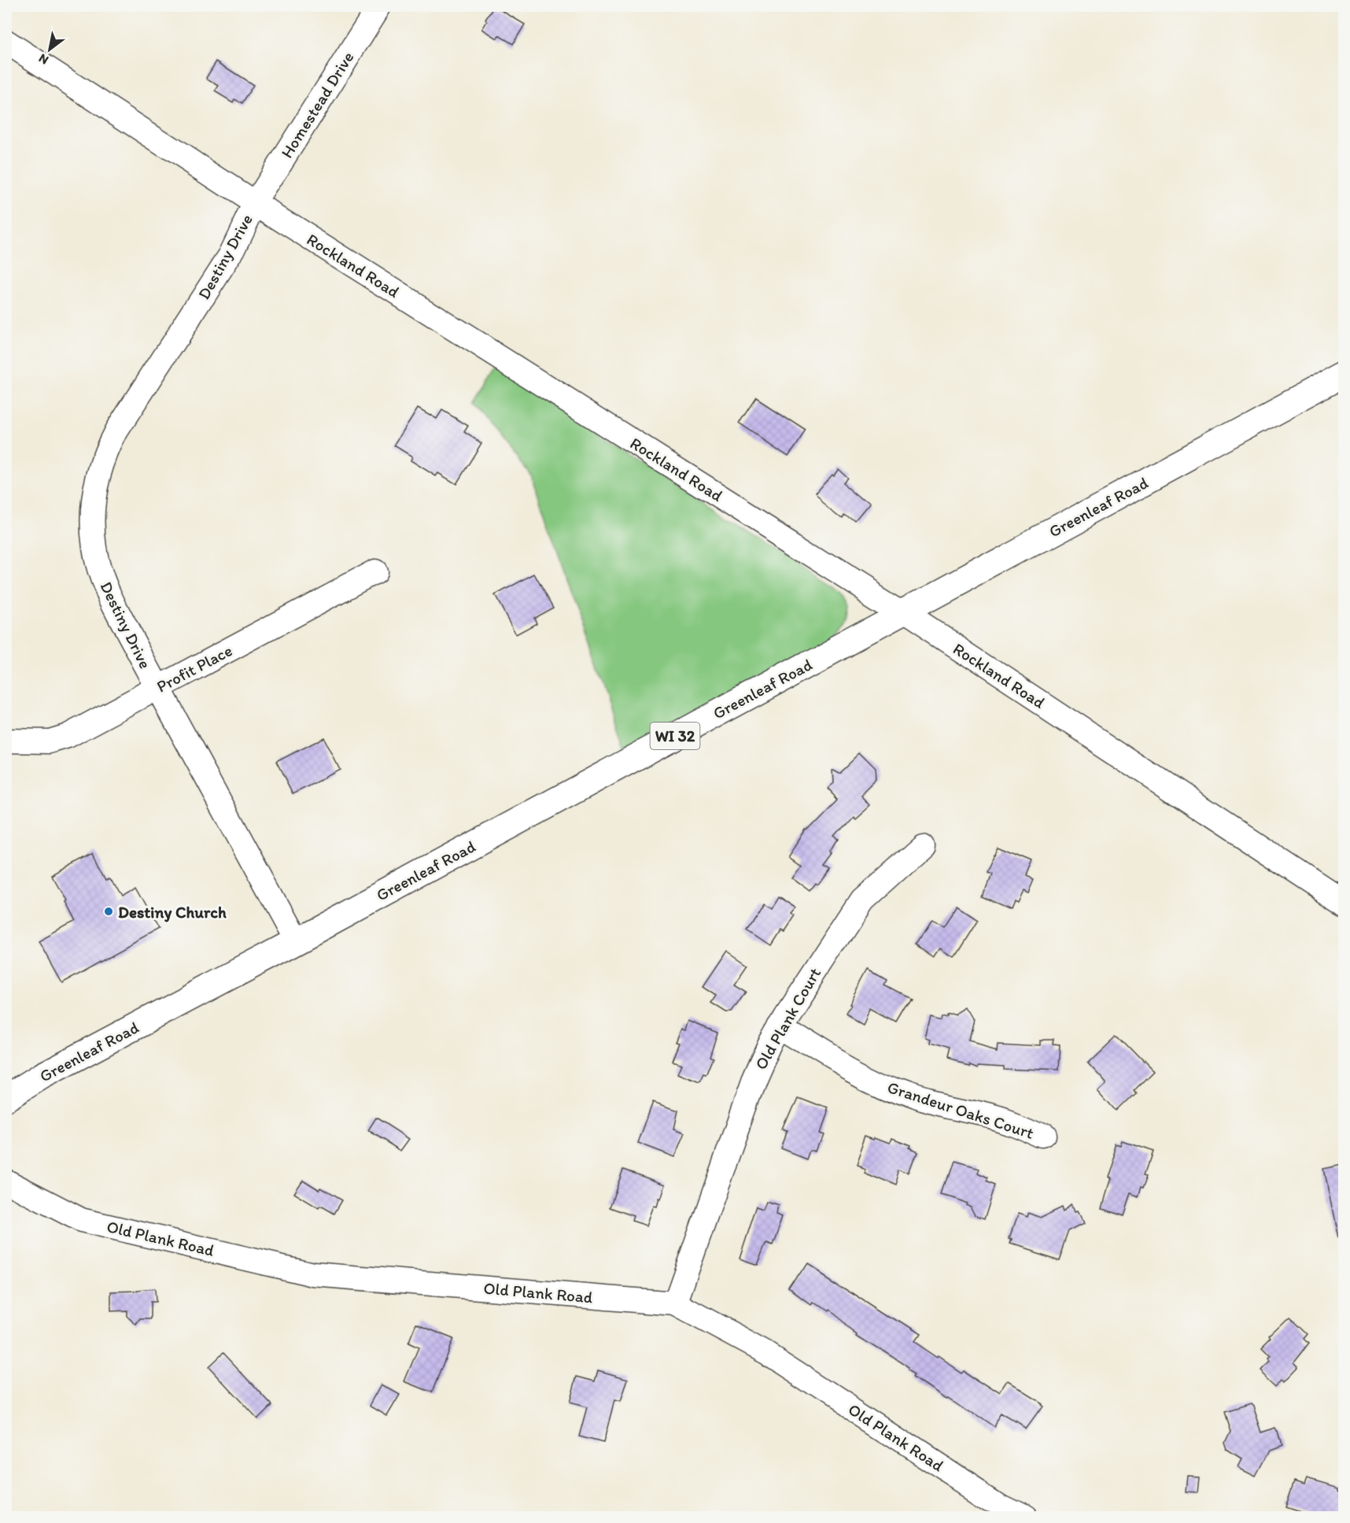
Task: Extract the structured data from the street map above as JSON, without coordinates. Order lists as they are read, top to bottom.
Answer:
{
  "streets": {
    "main road": ["Greenleaf Road", "WI 32"],
    "street": [
      "Homestead Drive",
      "Destiny Drive",
      "Rockland Road",
      "Profit Place",
      "Old Plank Court",
      "Grandeur Oaks Court",
      "Old Plank Road"
    ]
  },
  "crossings": [
    ["Homestead Drive", "Destiny Drive"],
    ["Homestead Drive", "Rockland Road"],
    ["Destiny Drive", "Rockland Road"],
    ["Destiny Drive", "Greenleaf Road"],
    ["Destiny Drive", "Profit Place"],
    ["Rockland Road", "Greenleaf Road"],
    ["Old Plank Court", "Grandeur Oaks Court"],
    ["Old Plank Court", "Old Plank Road"]
  ],
  "places": ["Destiny Church"],
  "north": "bottom left"
}
